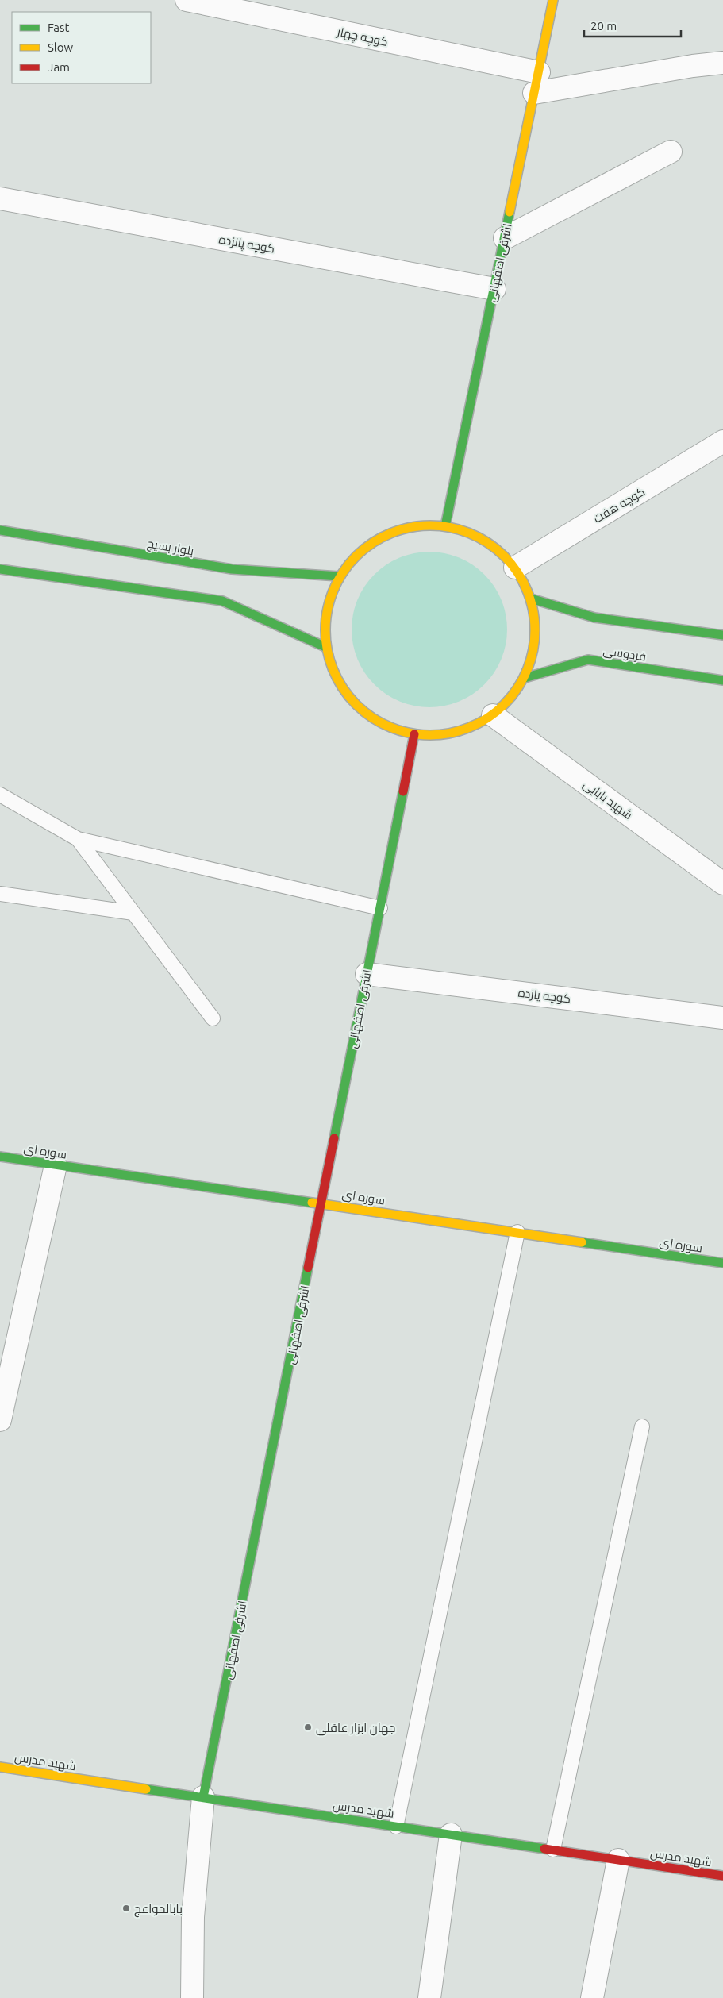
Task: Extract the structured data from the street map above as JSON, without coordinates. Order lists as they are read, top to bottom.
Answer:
{
  "streets": {
    "street": [
      "کوچه چهار",
      "کوچه پانزده",
      "اشرفی اصفهانی",
      "کوچه هفت",
      "بلوار بسیج",
      "فردوسی",
      "شهید بابایی",
      "کوچه یازده",
      "سوره ای",
      "شهید مدرس"
    ]
  },
  "crossings": [
    ["کوچه چهار", "اشرفی اصفهانی"],
    ["کوچه پانزده", "اشرفی اصفهانی"],
    ["اشرفی اصفهانی", "کوچه یازده"],
    ["اشرفی اصفهانی", "سوره ای"],
    ["اشرفی اصفهانی", "شهید مدرس"]
  ],
  "places": ["جهان ابزار عاقلی", "بابالحواعج"],
  "legend": ["Fast", "Slow", "Jam"],
  "scale_bar": "20 m"
}
